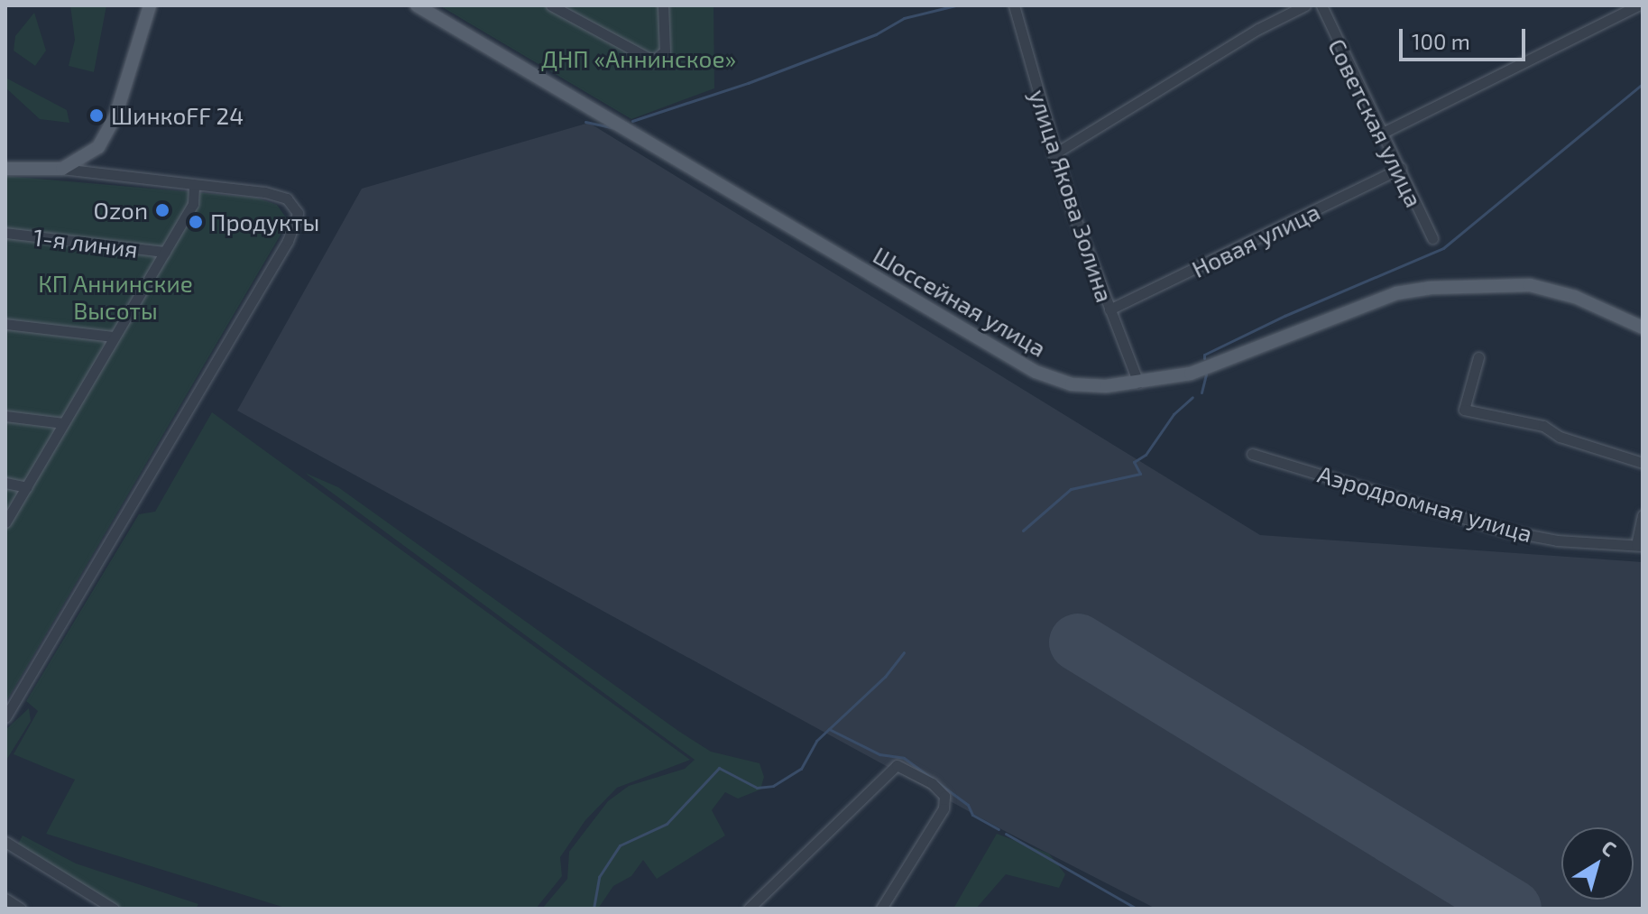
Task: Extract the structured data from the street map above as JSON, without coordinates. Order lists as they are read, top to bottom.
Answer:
{
  "streets": {
    "main road": ["Шоссейная улица"],
    "street": [
      "Советская улица",
      "улица Якова Золина",
      "Новая улица",
      "1-я линия",
      "Аэродромная улица"
    ]
  },
  "crossings": [
    ["Советская улица", "Новая улица"],
    ["улица Якова Золина", "Новая улица"],
    ["улица Якова Золина", "Шоссейная улица"]
  ],
  "parks": ["ДНП «Аннинское»", "КП Аннинские Высоты"],
  "places": ["ШинкоFF 24", "Ozon", "Продукты"],
  "scale_bar": "100 m",
  "north": "top right"
}
